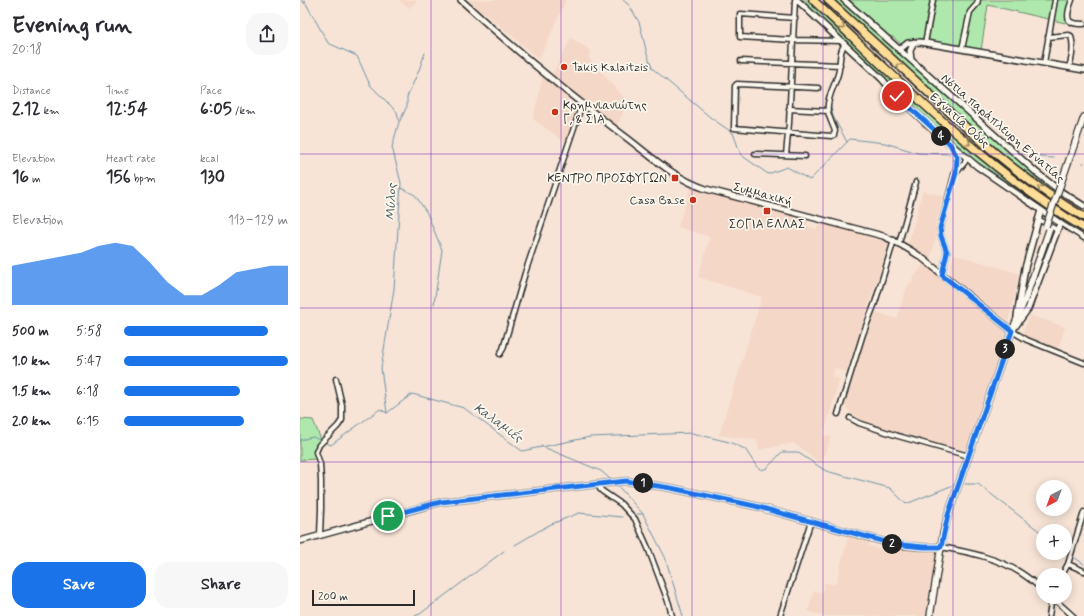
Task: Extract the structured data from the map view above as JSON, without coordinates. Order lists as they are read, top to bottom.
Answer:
{
  "streets": {
    "highway": ["Εγνατία Οδός"],
    "street": ["Νότια παράπλευρη Εγνατίας", "Συμμαχική"]
  },
  "water": ["Μύλος", "Καλαμιές"],
  "places": {
    "other": ["Takis Kalaitzis", "Κρημνιανιώτης Γ, & ΣΙΑ", "Casa Base"],
    "transit": ["ΚΕΝΤΡΟ ΠΡΟΣΦΥΓΩΝ", "ΣΟΓΙΑ ΕΛΛΑΣ"]
  },
  "scale_bar": "200 m",
  "north": "bottom left",
  "page": {
    "heading": ["Evening run", "20:18"],
    "stats": [
      ["Distance", "2.12 km"],
      ["Time", "12:54"],
      ["Pace", "6:05 /km"],
      ["Elevation", "16 m"],
      ["Heart rate", "156 bpm"],
      ["kcal", "130"]
    ],
    "pins": [
      "4",
      "3",
      "1",
      "2"
    ],
    "chart": ["Elevation", "113–129 m"],
    "list": [
      {
        "name": "500 m",
        "note": "5:58"
      },
      {
        "name": "1.0 km",
        "note": "5:47"
      },
      {
        "name": "1.5 km",
        "note": "6:18"
      },
      {
        "name": "2.0 km",
        "note": "6:15"
      }
    ],
    "map_buttons": ["+", "−"],
    "buttons": ["Save", "Share"],
    "scale": "200 m"
  }
}
